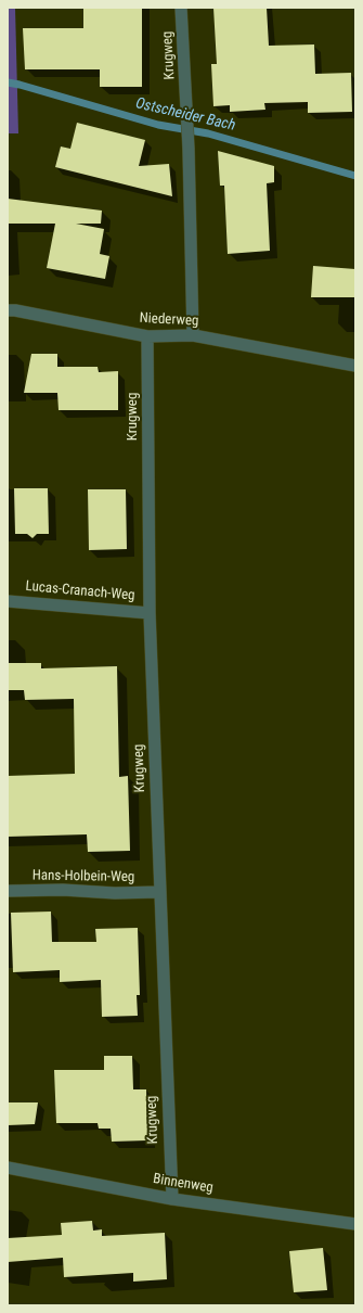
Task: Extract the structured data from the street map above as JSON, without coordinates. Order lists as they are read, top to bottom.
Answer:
{
  "streets": {
    "street": [
      "Krugweg",
      "Niederweg",
      "Lucas-Cranach-Weg",
      "Hans-Holbein-Weg",
      "Binnenweg"
    ]
  },
  "crossings": [
    ["Krugweg", "Niederweg"],
    ["Krugweg", "Lucas-Cranach-Weg"],
    ["Krugweg", "Hans-Holbein-Weg"],
    ["Krugweg", "Binnenweg"]
  ],
  "water": ["Ostscheider Bach"]
}
